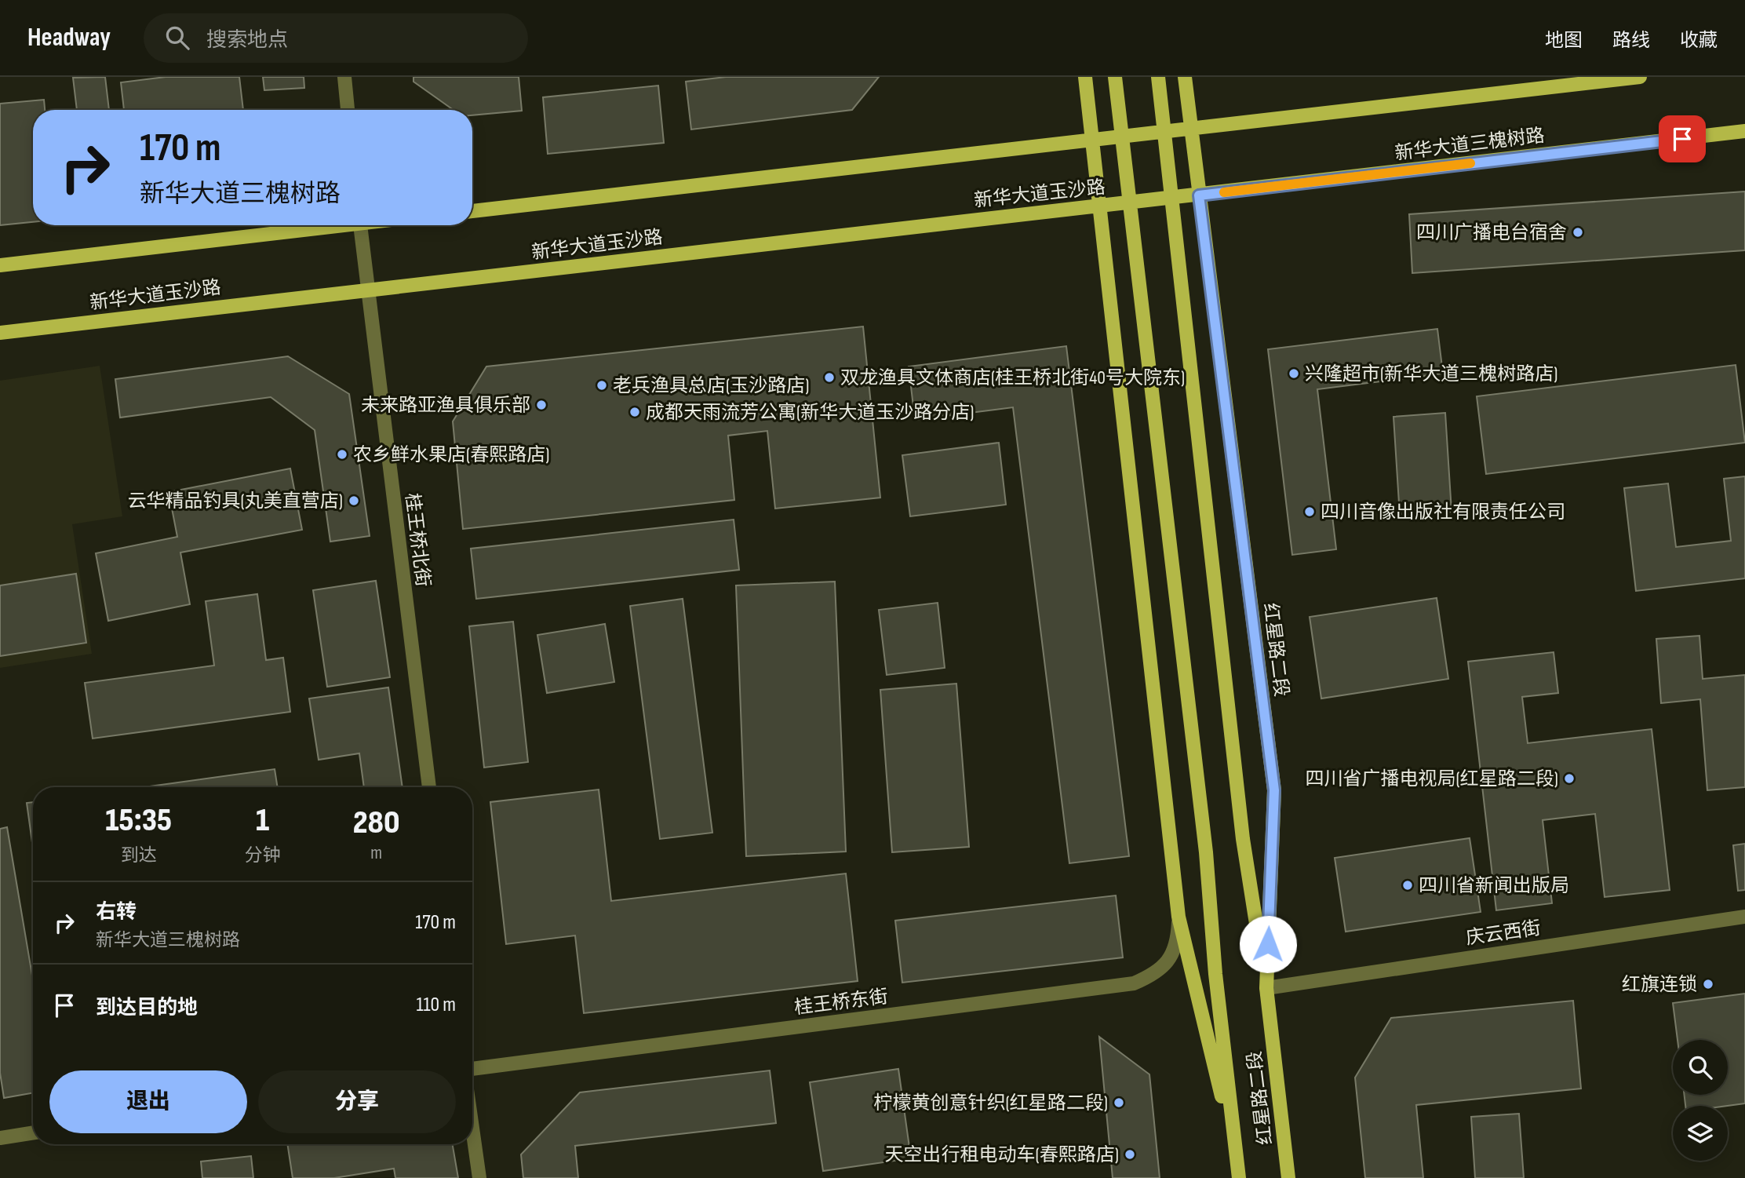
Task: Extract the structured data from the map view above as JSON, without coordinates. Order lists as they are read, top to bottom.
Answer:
{
  "streets": {
    "main road": ["新华大道三槐树路", "新华大道玉沙路", "红星路二段"],
    "street": ["桂王桥北街", "庆云西街", "桂王桥东街"]
  },
  "crossings": [
    ["新华大道三槐树路", "新华大道玉沙路"],
    ["新华大道三槐树路", "红星路二段"],
    ["新华大道玉沙路", "桂王桥北街"],
    ["新华大道玉沙路", "红星路二段"],
    ["红星路二段", "庆云西街"],
    ["红星路二段", "桂王桥东街"]
  ],
  "places": [
    "四川广播电台宿舍",
    "兴隆超市(新华大道三槐树路店)",
    "双龙渔具文体商店(桂王桥北街40号大院东)",
    "老兵渔具总店(玉沙路店)",
    "未来路亚渔具俱乐部",
    "成都天雨流芳公寓(新华大道玉沙路分店)",
    "农乡鲜水果店(春熙路店)",
    "云华精品钓具(丸美直营店)",
    "四川音像出版社有限责任公司",
    "四川省广播电视局(红星路二段)",
    "四川省新闻出版局",
    "红旗连锁",
    "柠檬黄创意针织(红星路二段)",
    "天空出行租电动车(春熙路店)"
  ],
  "page": {
    "header": "Headway",
    "search": "搜索地点",
    "nav": ["地图", "路线", "收藏"],
    "turn": ["170 m", "新华大道三槐树路"],
    "eta": [
      "15:35",
      "到达",
      "1",
      "分钟",
      "280",
      "m"
    ],
    "list": [
      {
        "name": "右转",
        "note": "新华大道三槐树路",
        "value": "170 m"
      },
      {
        "name": "到达目的地",
        "value": "110 m"
      }
    ],
    "buttons": ["退出", "分享"]
  }
}
